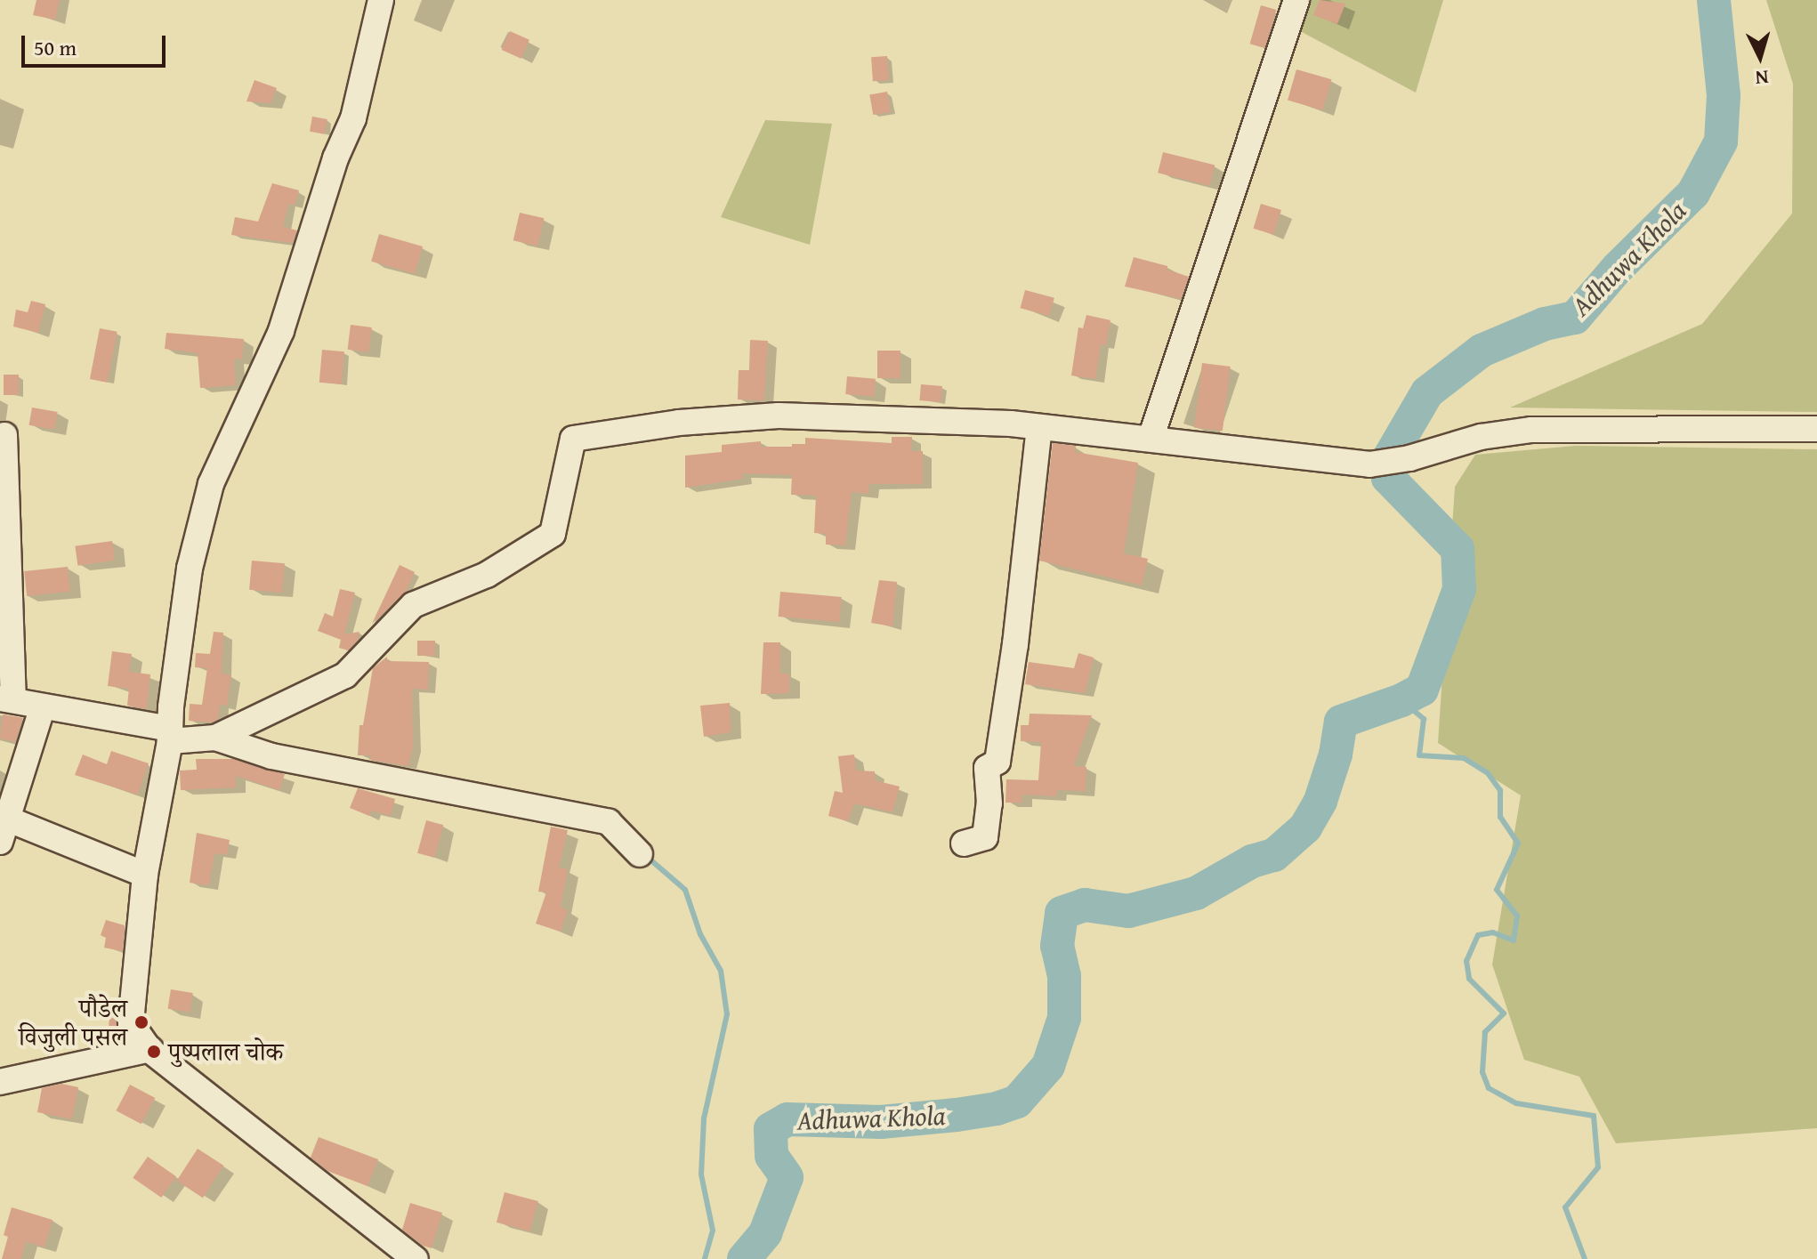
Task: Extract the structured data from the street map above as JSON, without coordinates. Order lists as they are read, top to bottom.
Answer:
{
  "water": ["Adhuwa Khola"],
  "places": ["पौडेल विजुली पसल", "पुष्पलाल चोक"],
  "scale_bar": "50 m",
  "north": "bottom"
}
